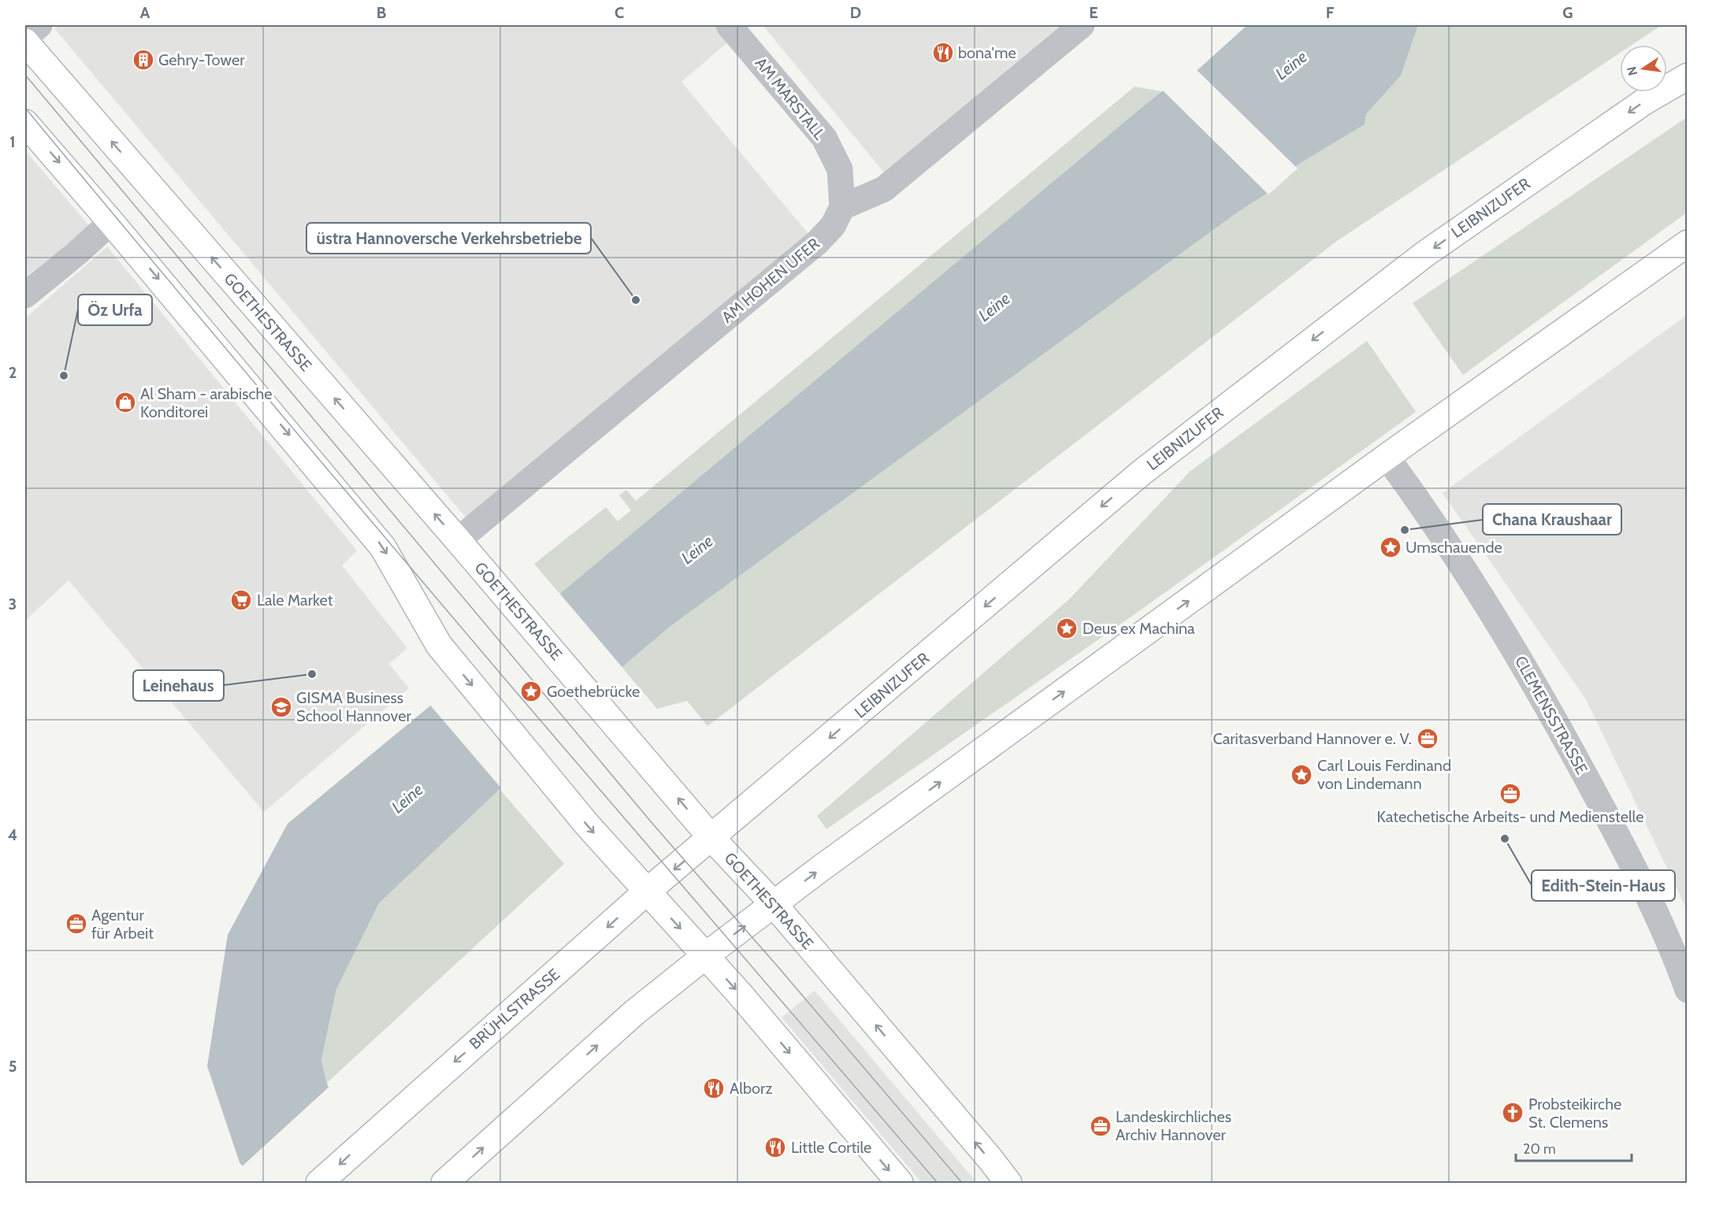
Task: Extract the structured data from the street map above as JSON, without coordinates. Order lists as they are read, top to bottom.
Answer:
{
  "streets": {
    "main road": ["LEIBNIZUFER", "GOETHESTRASSE", "BRÜHLSTRASSE"],
    "street": ["AM MARSTALL", "AM HOHEN UFER", "CLEMENSSTRASSE"]
  },
  "crossings": [
    ["AM MARSTALL", "AM HOHEN UFER"],
    ["LEIBNIZUFER", "GOETHESTRASSE"],
    ["LEIBNIZUFER", "BRÜHLSTRASSE"],
    ["AM HOHEN UFER", "GOETHESTRASSE"],
    ["GOETHESTRASSE", "BRÜHLSTRASSE"]
  ],
  "water": ["Leine"],
  "places": {
    "restaurant": ["bona'me", "Alborz", "Little Cortile"],
    "building": ["Gehry-Tower"],
    "other": [
      "üstra Hannoversche Verkehrsbetriebe",
      "Öz Urfa",
      "Chana Kraushaar",
      "Leinehaus",
      "Edith-Stein-Haus"
    ],
    "shop": ["Al Sham - arabische Konditorei"],
    "place": [
      "Umschauende",
      "Deus ex Machina",
      "Goethebrücke",
      "Carl Louis Ferdinand von Lindemann"
    ],
    "supermarket": ["Lale Market"],
    "school or university": ["GISMA Business School Hannover"],
    "office": [
      "Caritasverband Hannover e. V.",
      "Katechetische Arbeits- und Medienstelle",
      "Agentur für Arbeit",
      "Landeskirchliches Archiv Hannover"
    ],
    "church": ["Probsteikirche St. Clemens"]
  },
  "scale_bar": "20 m",
  "north": "left",
  "grid": {
    "columns": [
      "A",
      "B",
      "C",
      "D",
      "E",
      "F",
      "G"
    ],
    "rows": [
      "1",
      "2",
      "3",
      "4",
      "5"
    ]
  }
}
